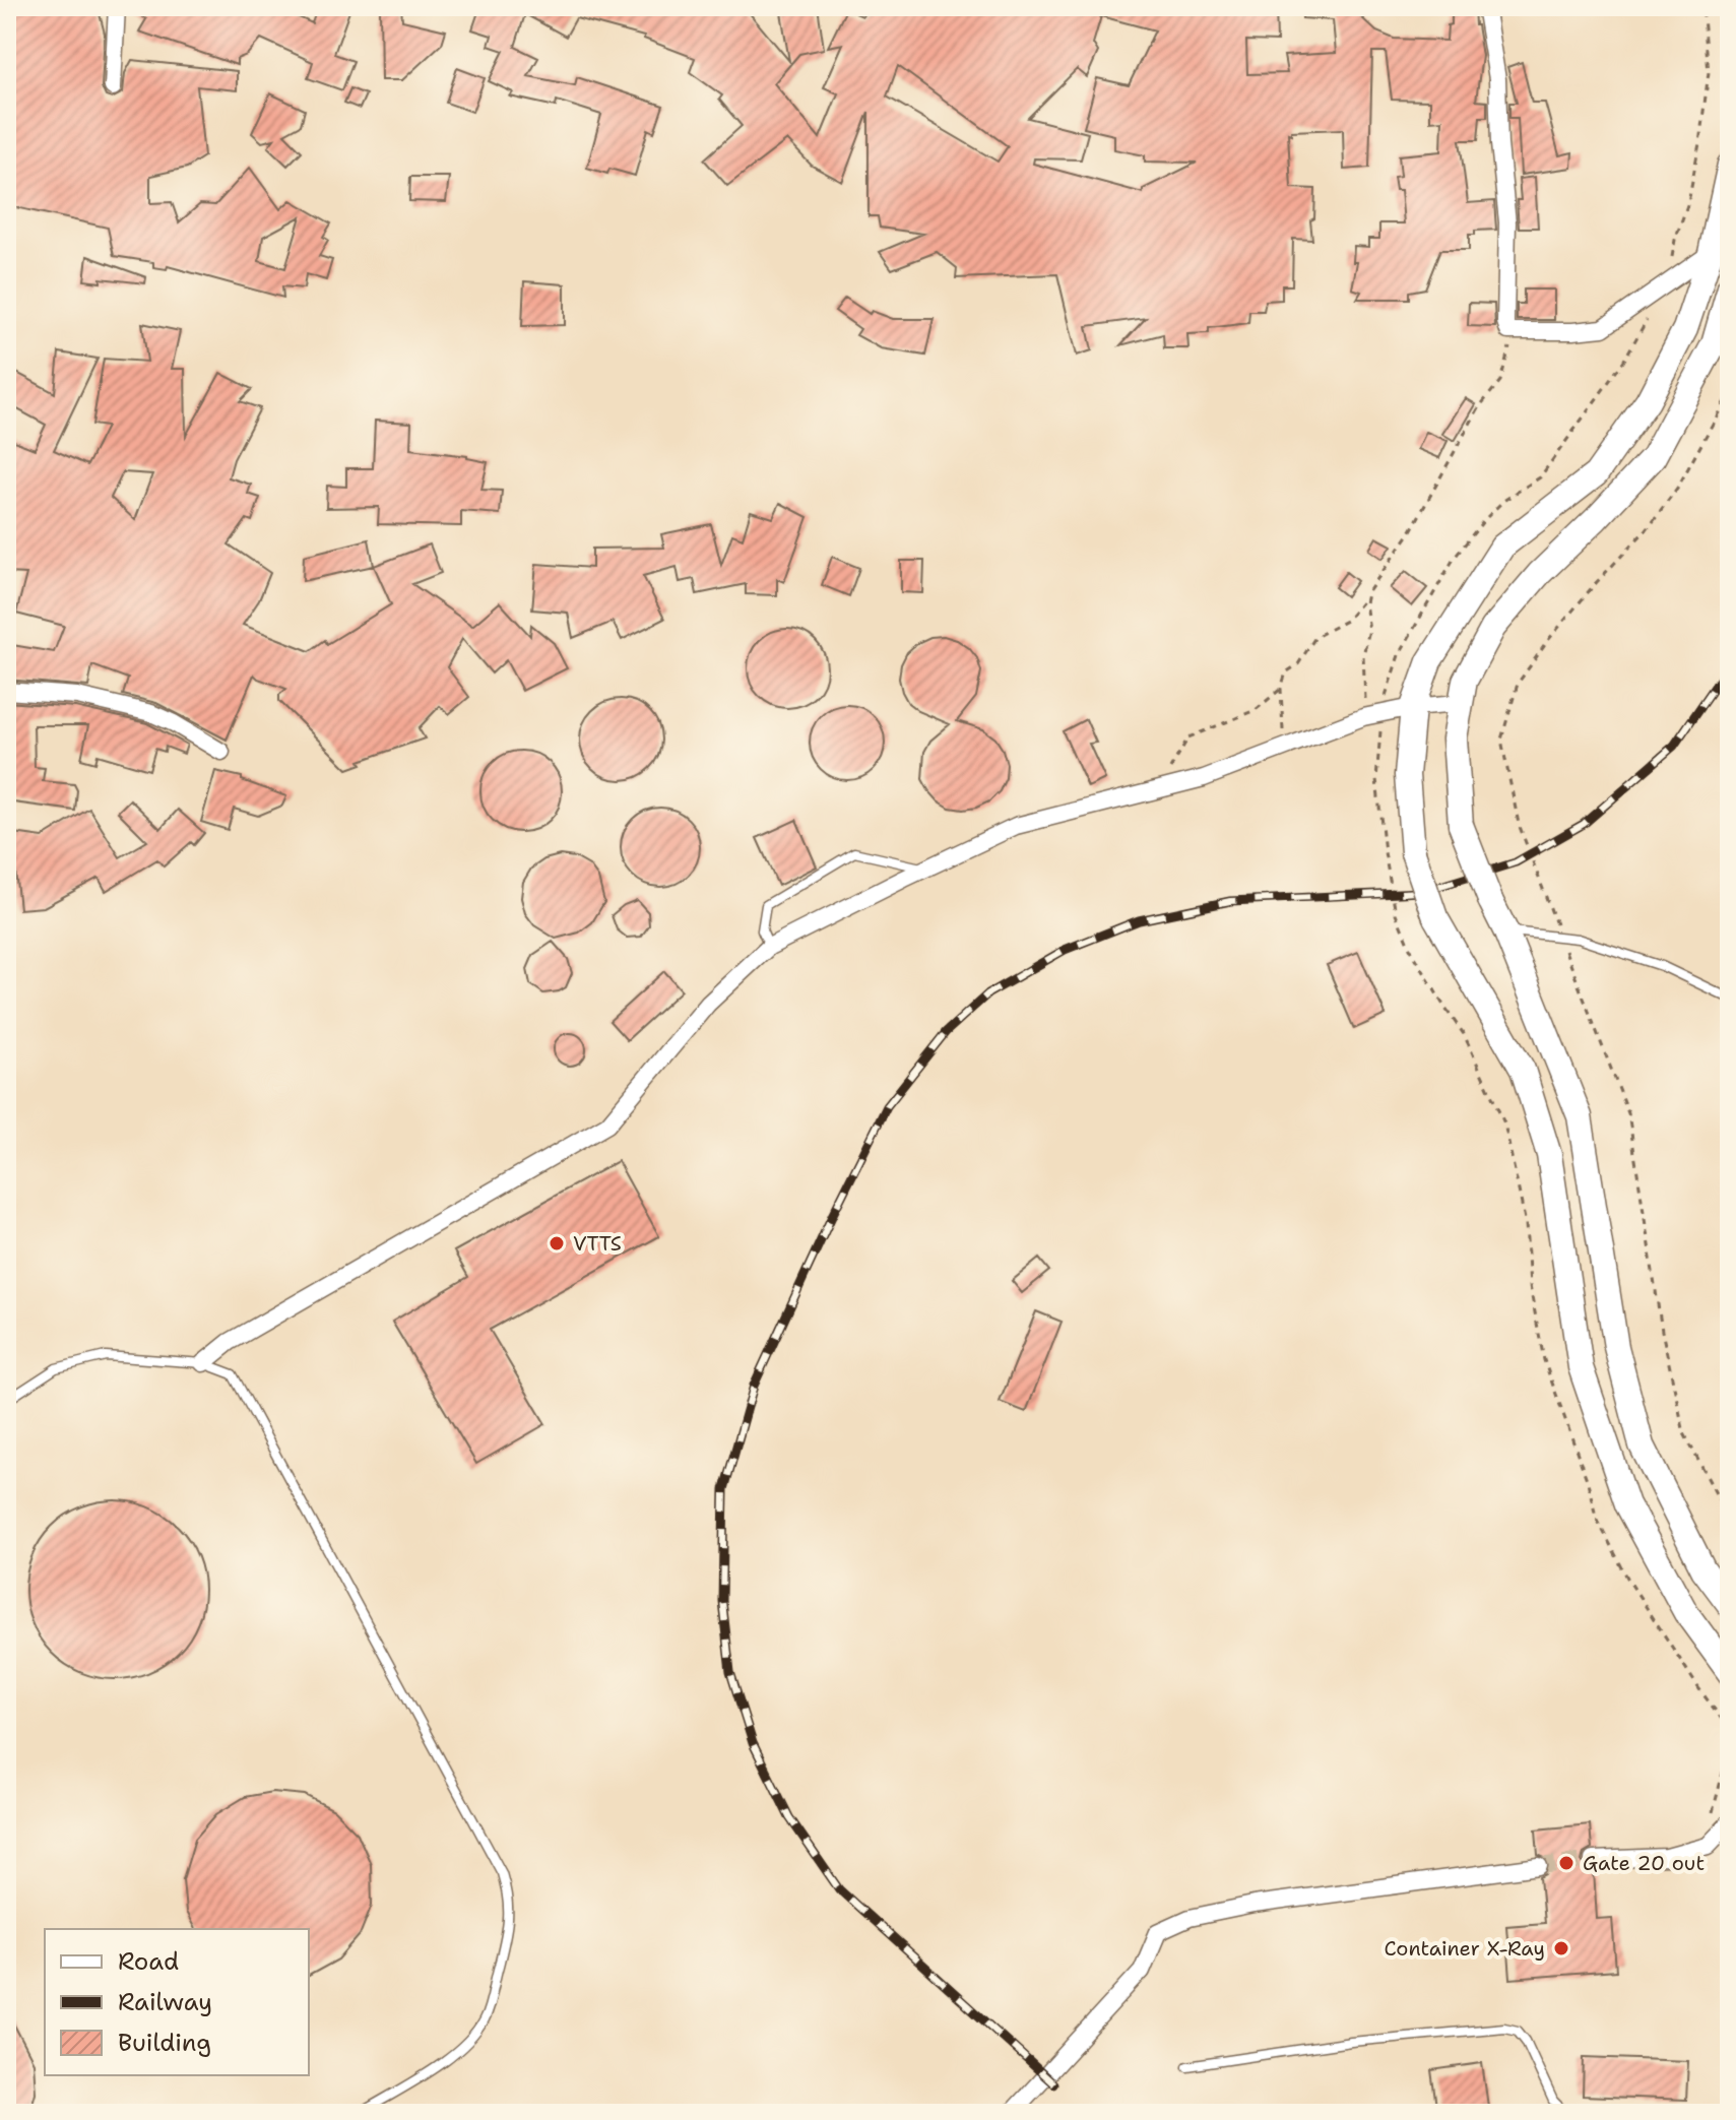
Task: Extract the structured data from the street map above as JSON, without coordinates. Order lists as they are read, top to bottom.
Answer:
{
  "places": ["VTTS", "Gate 20 out", "Container X-Ray"],
  "legend": ["Road", "Railway", "Building"]
}
